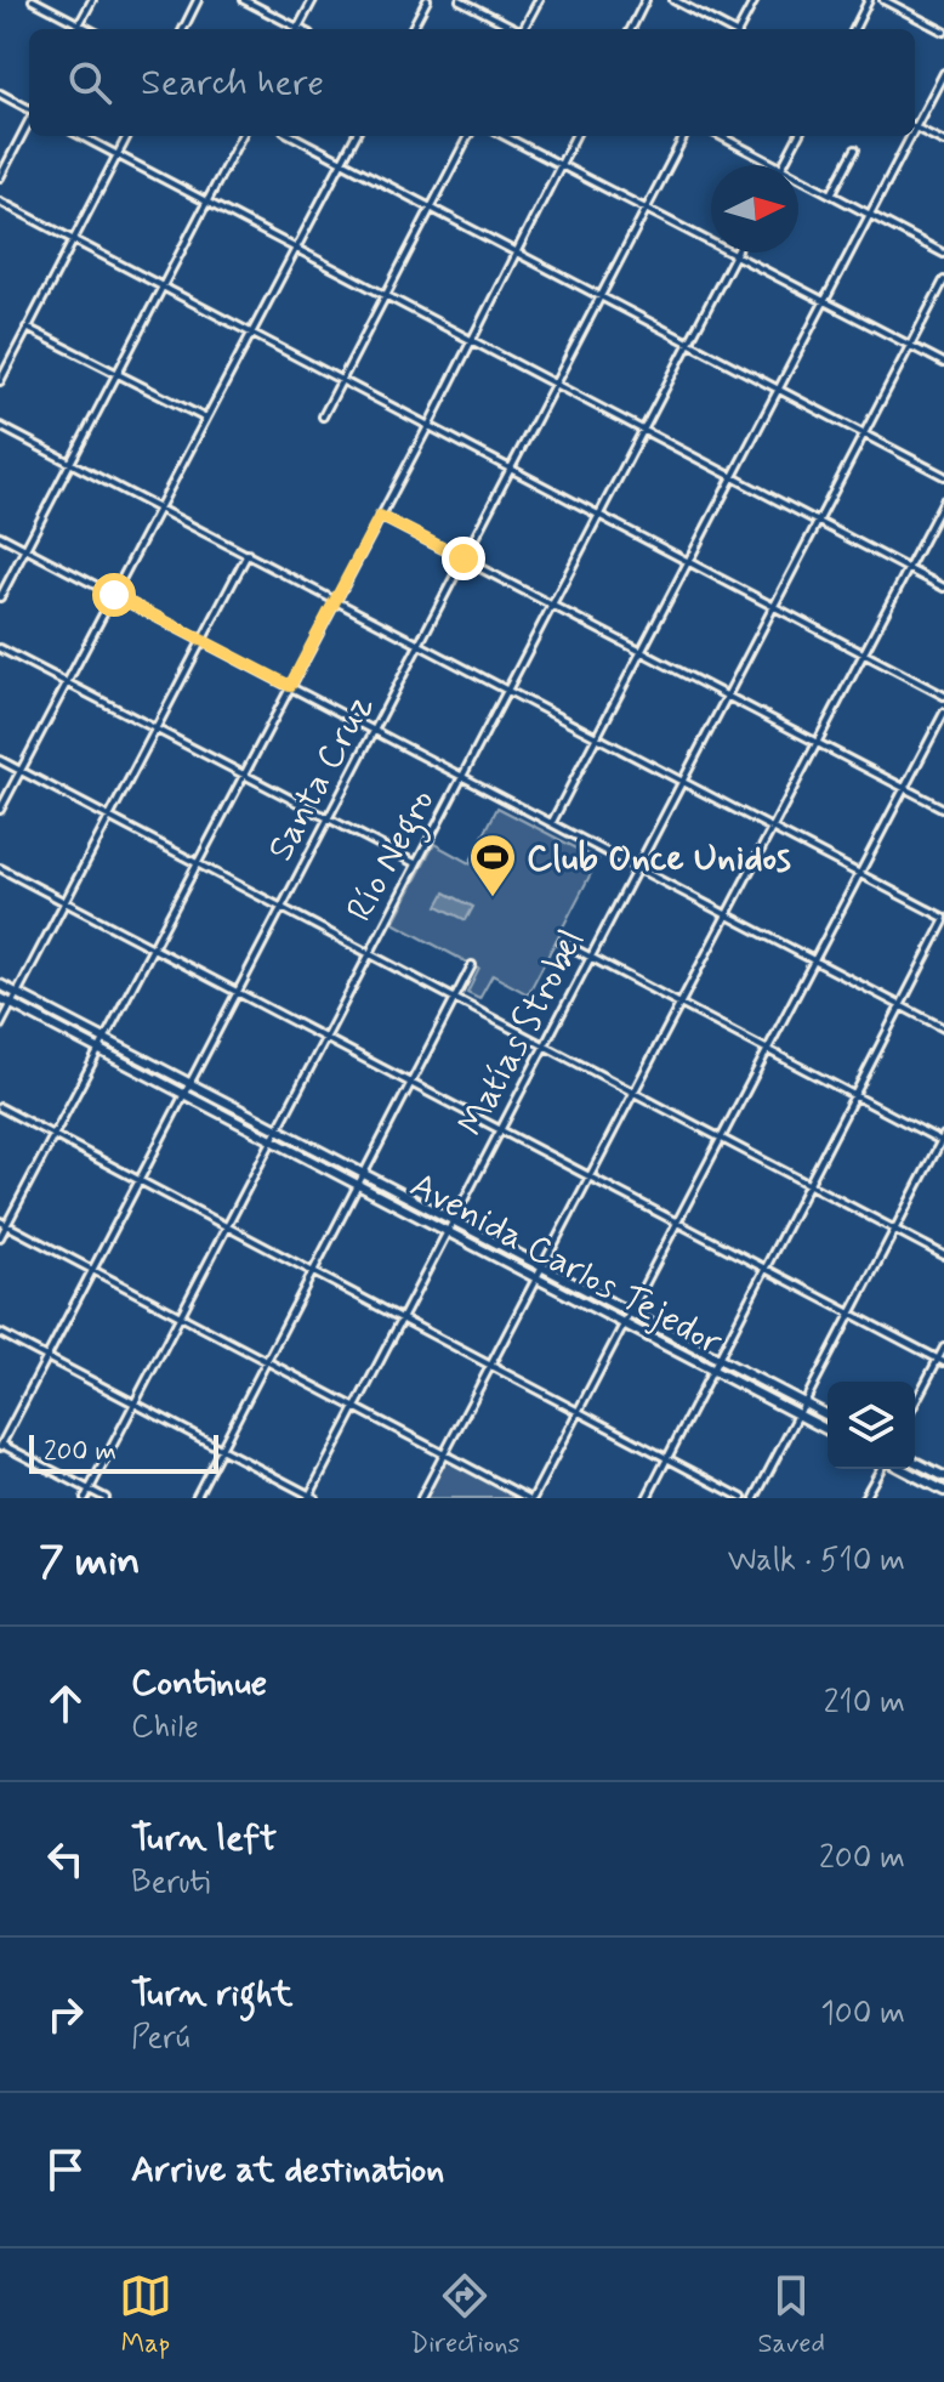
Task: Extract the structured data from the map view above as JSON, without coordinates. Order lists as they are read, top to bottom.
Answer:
{
  "streets": {
    "main road": ["Avenida Carlos Tejedor"],
    "street": ["Santa Cruz", "Río Negro", "Matías Strobel"]
  },
  "crossings": [
    ["Santa Cruz", "Avenida Carlos Tejedor"],
    ["Río Negro", "Avenida Carlos Tejedor"],
    ["Matías Strobel", "Avenida Carlos Tejedor"]
  ],
  "places": {
    "sports": ["Club Once Unidos"]
  },
  "scale_bar": "200 m",
  "north": "right",
  "page": {
    "search": "Search here",
    "scale": "200 m",
    "heading": ["7 min", "Walk · 510 m"],
    "list": [
      ["Continue", "Chile", "210 m"],
      ["Turn left", "Beruti", "200 m"],
      ["Turn right", "Perú", "100 m"],
      "Arrive at destination"
    ],
    "nav": ["Map", "Directions", "Saved"]
  }
}
